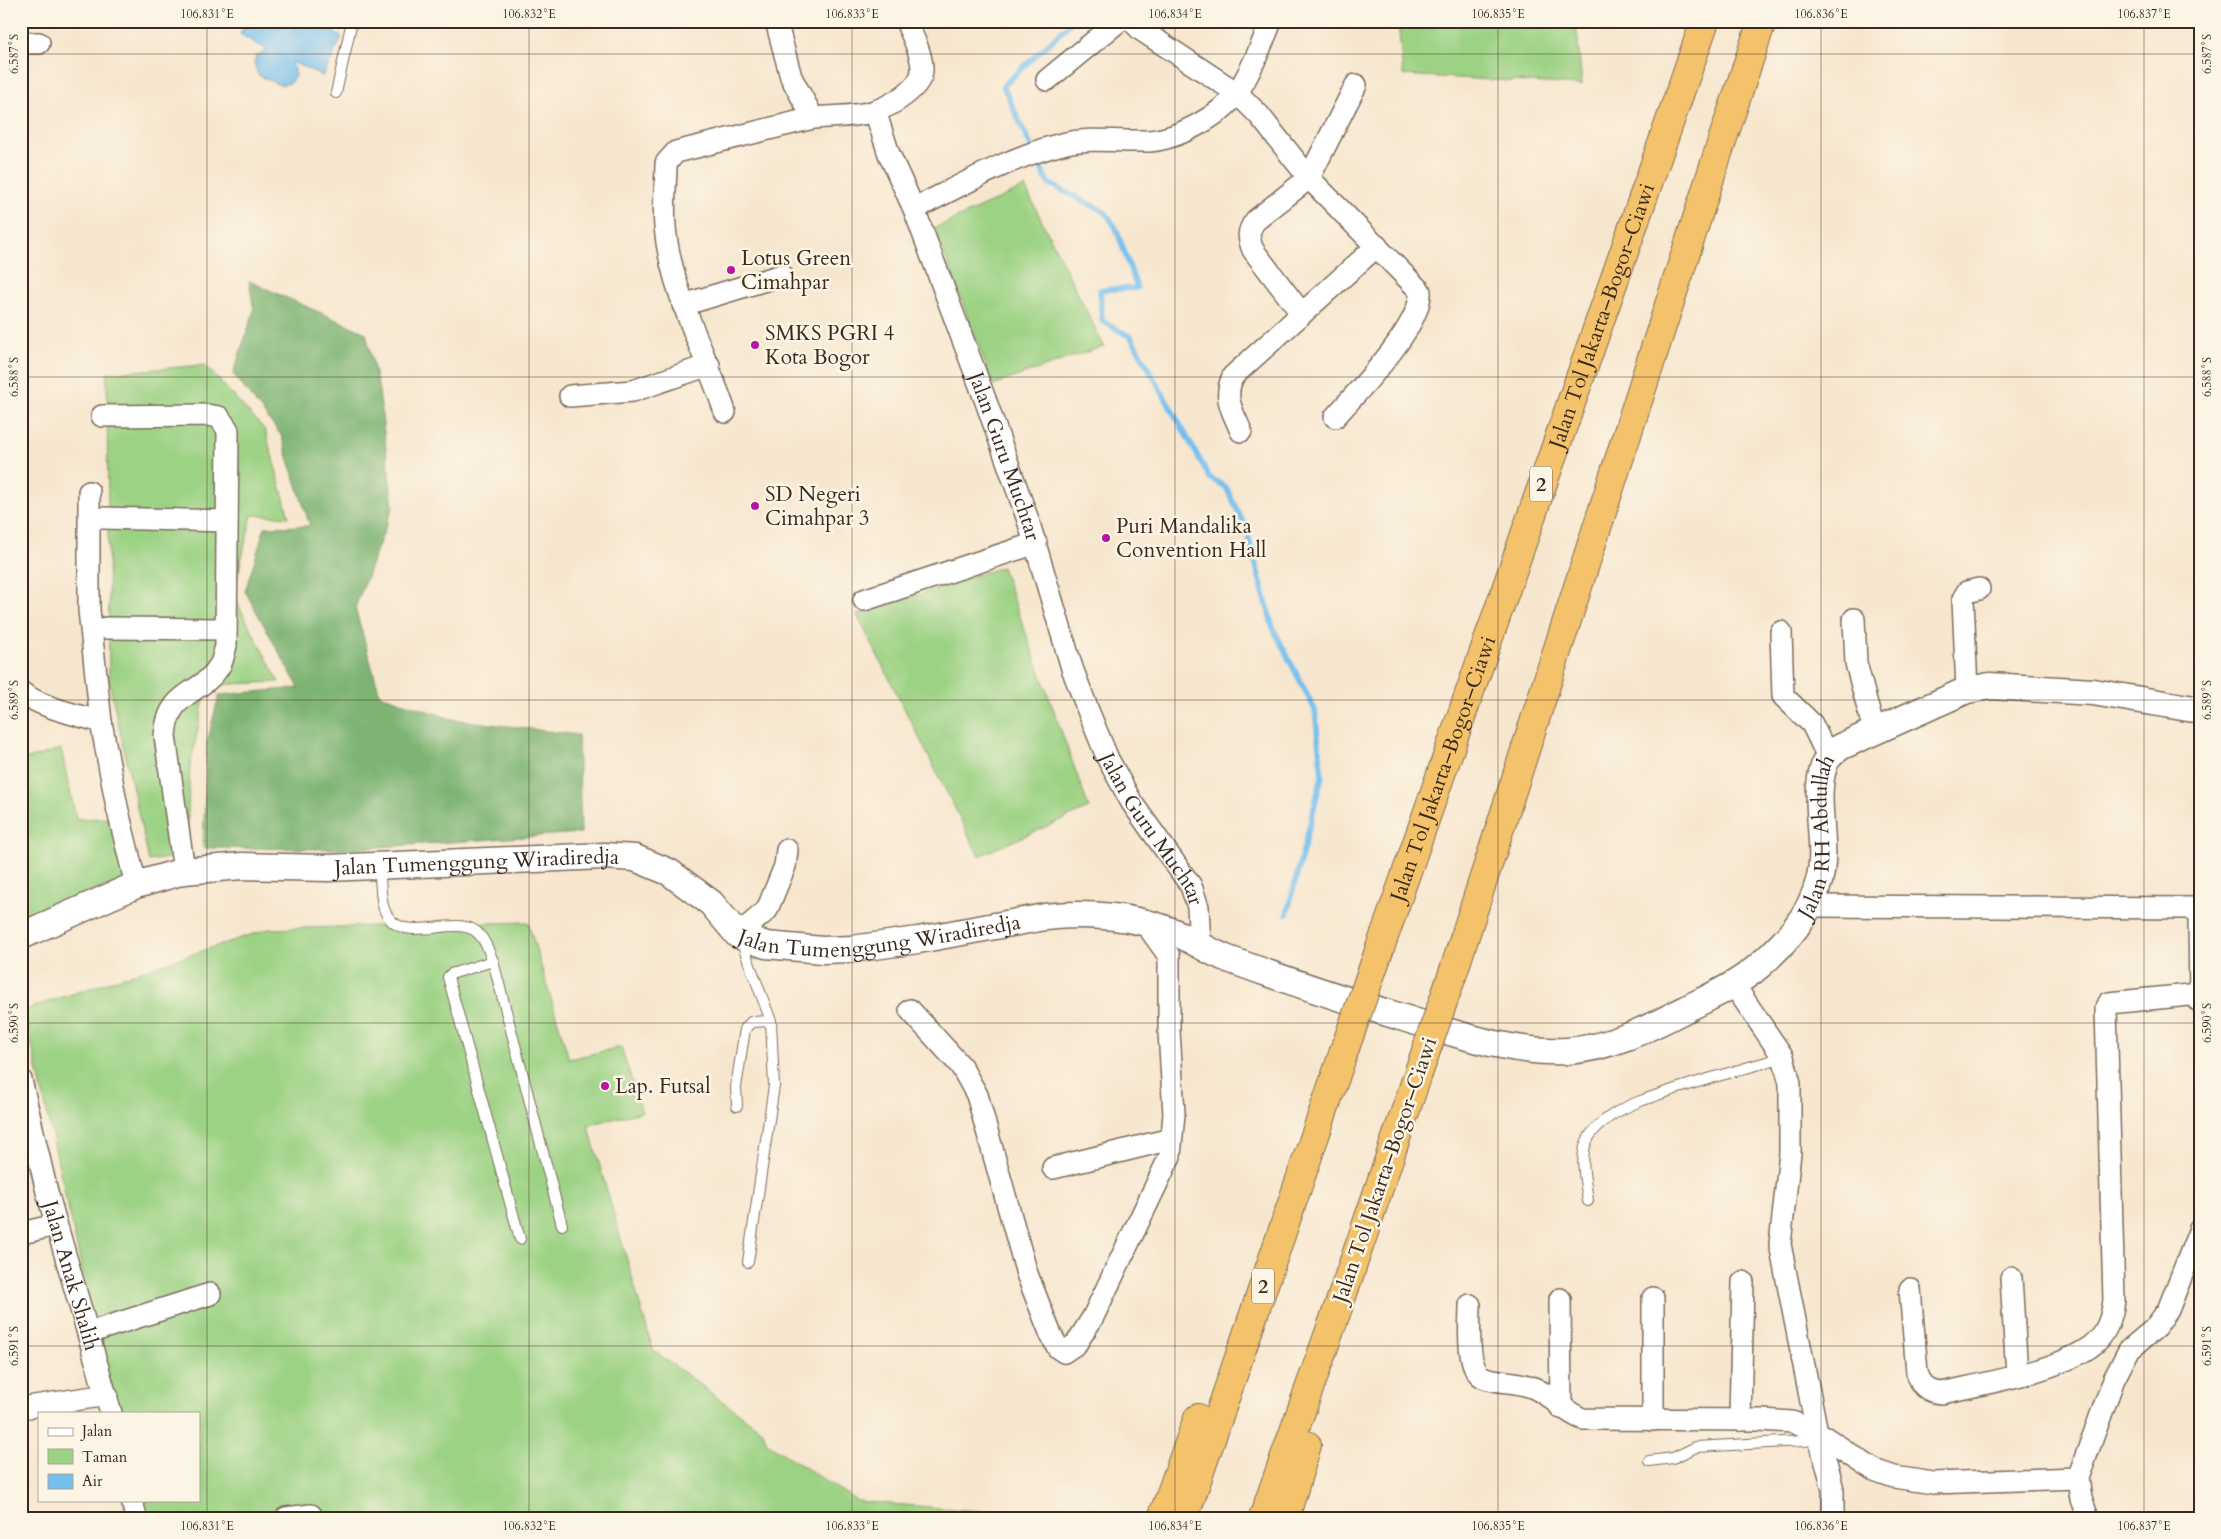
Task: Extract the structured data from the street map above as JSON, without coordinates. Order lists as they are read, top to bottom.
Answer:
{
  "streets": {
    "highway": ["Jalan Tol Jakarta–Bogor–Ciawi", "2"],
    "street": [
      "Jalan Guru Muchtar",
      "Jalan RH Abdullah",
      "Jalan Tumenggung Wiradiredja",
      "Jalan Anak Shalih"
    ]
  },
  "crossings": [
    ["Jalan Guru Muchtar", "Jalan Tumenggung Wiradiredja"],
    ["Jalan RH Abdullah", "Jalan Tumenggung Wiradiredja"]
  ],
  "places": [
    "Lotus Green Cimahpar",
    "SMKS PGRI 4 Kota Bogor",
    "SD Negeri Cimahpar 3",
    "Puri Mandalika Convention Hall",
    "Lap. Futsal"
  ],
  "legend": ["Jalan", "Taman", "Air"],
  "coordinates": [
    "106.831°E",
    "106.832°E",
    "106.833°E",
    "106.834°E",
    "106.835°E",
    "106.836°E",
    "106.837°E",
    "6.587°S",
    "6.588°S",
    "6.589°S",
    "6.590°S",
    "6.591°S"
  ]
}
